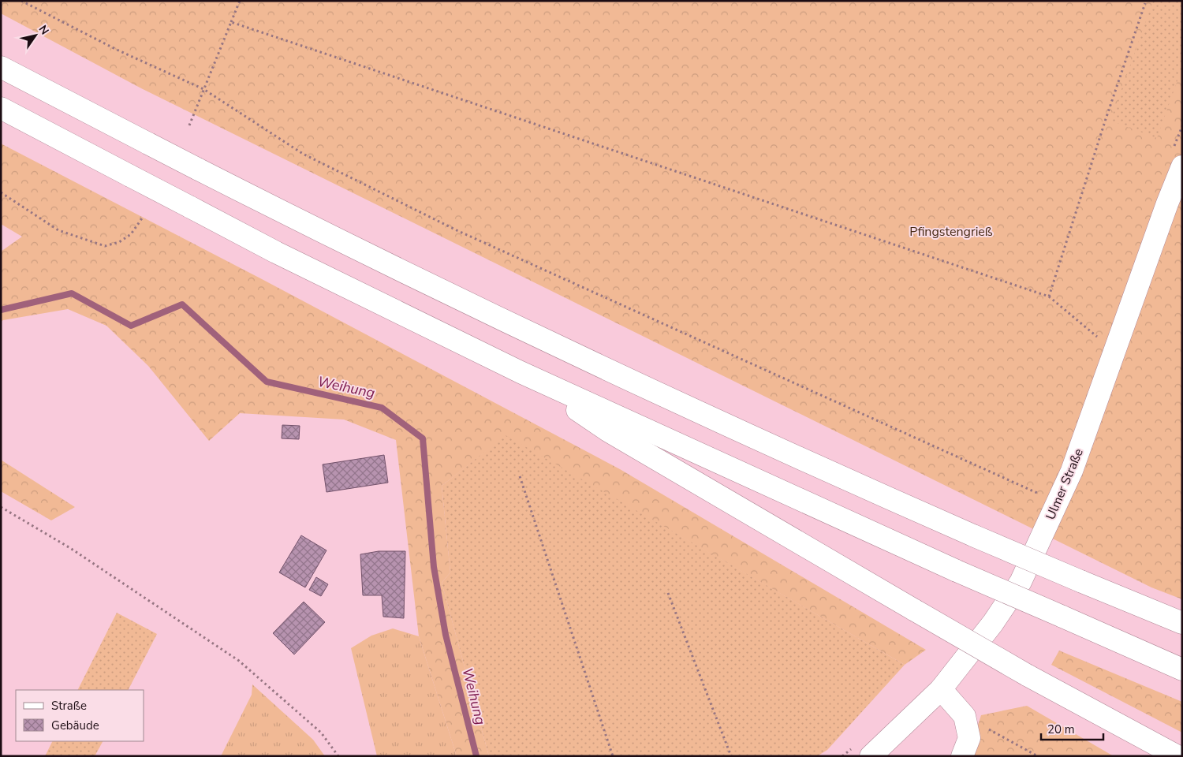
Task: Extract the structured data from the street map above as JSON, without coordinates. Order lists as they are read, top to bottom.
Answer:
{
  "streets": {
    "main road": ["Ulmer Straße"]
  },
  "water": ["Weihung"],
  "parks": ["Pfingstengrieß"],
  "legend": ["Straße", "Gebäude"],
  "scale_bar": "20 m",
  "north": "top right"
}
